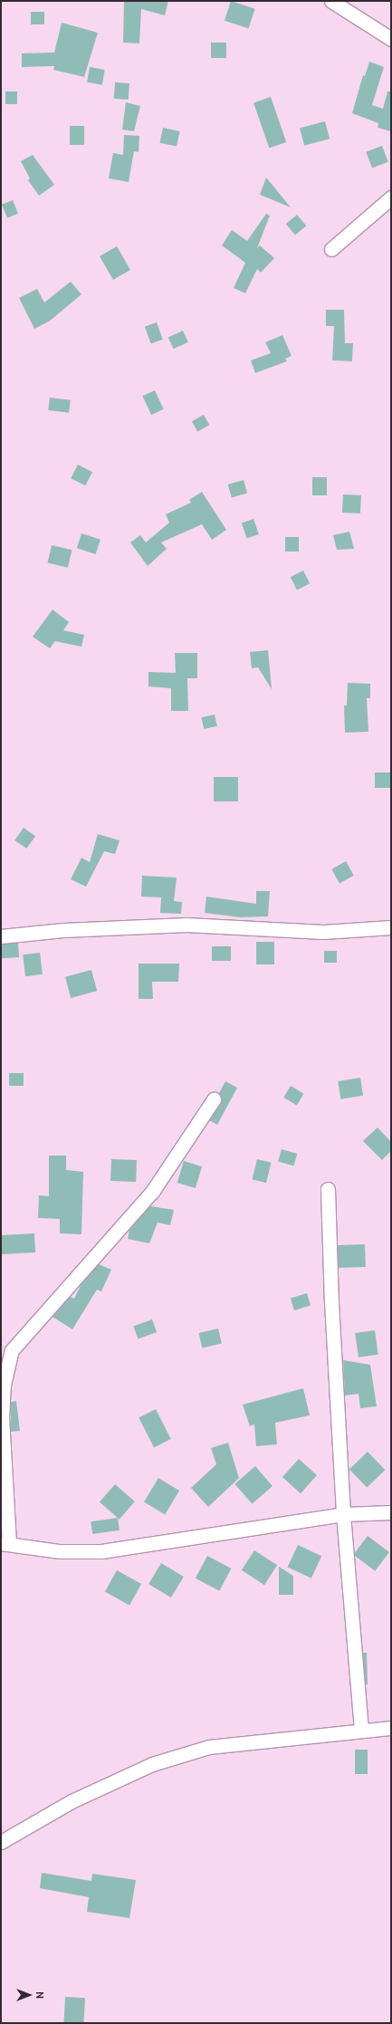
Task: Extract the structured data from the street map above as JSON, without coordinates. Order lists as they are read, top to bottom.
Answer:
{
  "north": "right"
}
